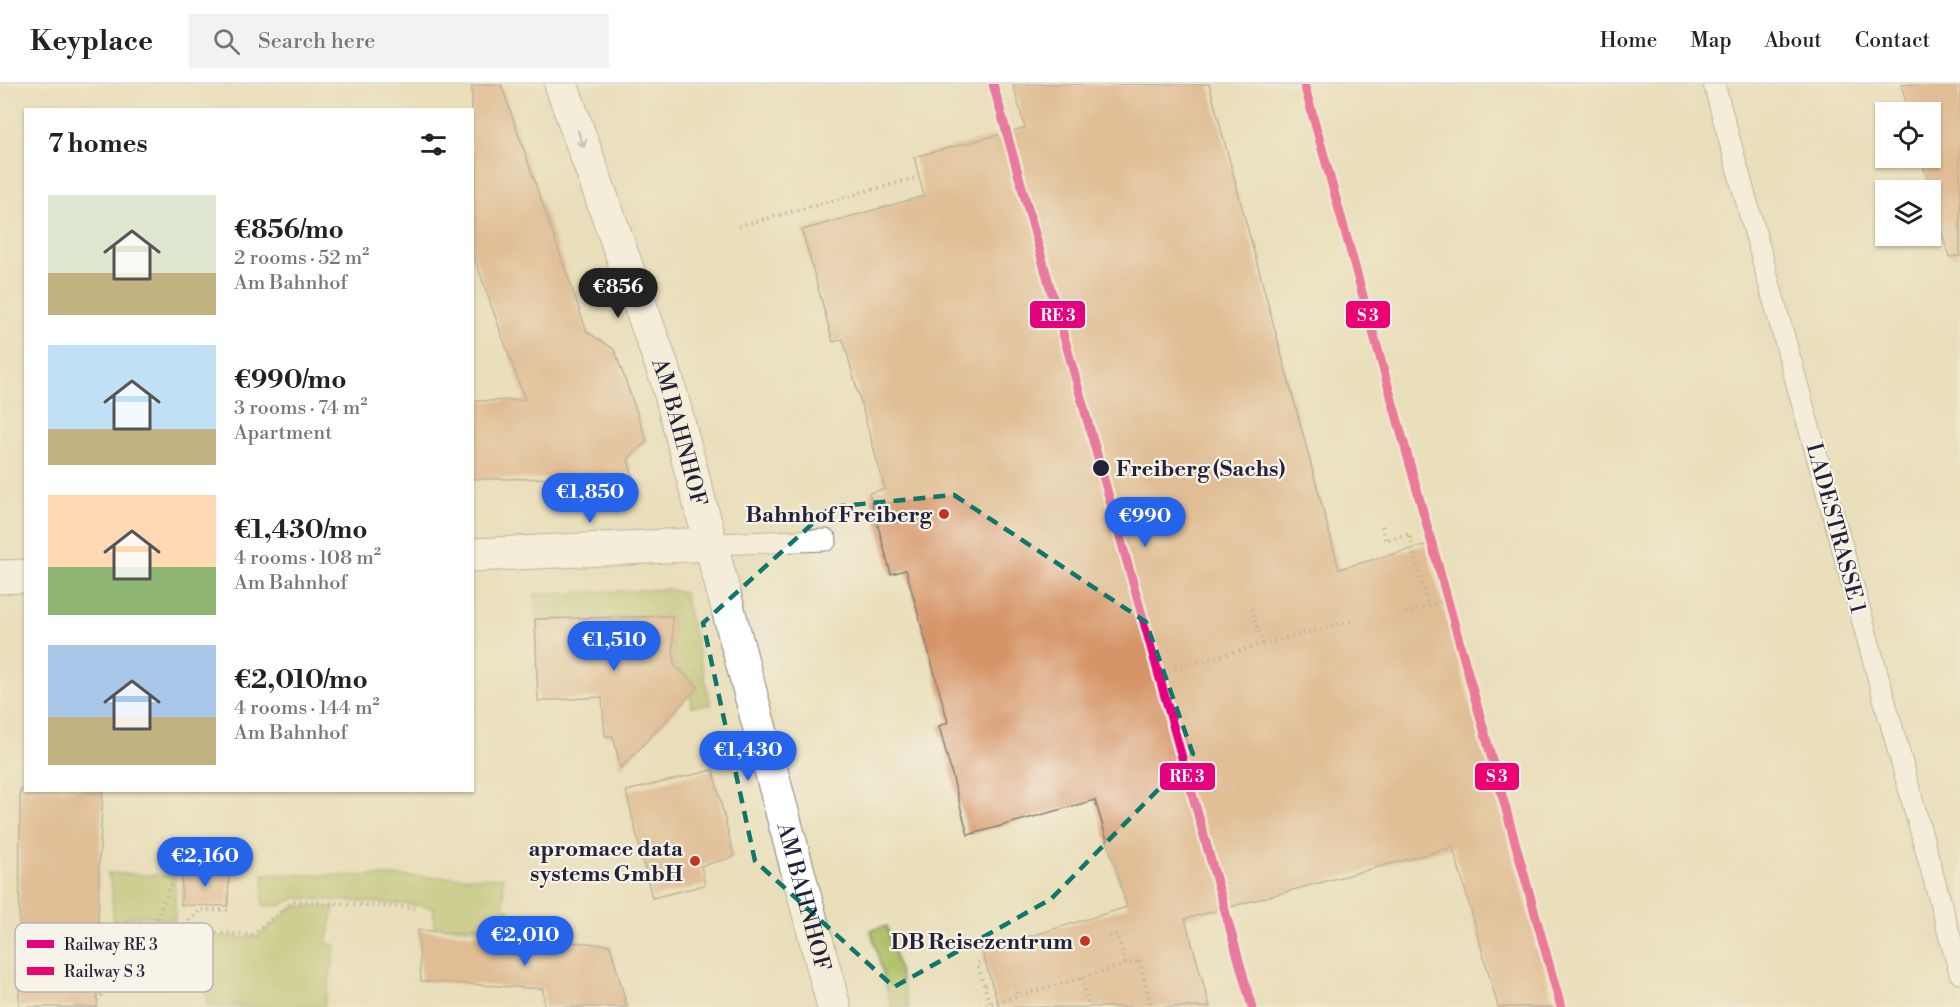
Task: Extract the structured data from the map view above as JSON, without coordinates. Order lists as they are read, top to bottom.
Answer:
{
  "streets": {
    "street": ["AM BAHNHOF"],
    "lane": ["LADESTRASSE 1"]
  },
  "one_way": ["AM BAHNHOF"],
  "places": [
    "Freiberg (Sachs)",
    "Bahnhof Freiberg",
    "apromace data systems GmbH",
    "DB Reisezentrum"
  ],
  "legend": ["Railway RE 3", "Railway S 3"],
  "page": {
    "header": "Keyplace",
    "search": "Search here",
    "nav": [
      "Home",
      "Map",
      "About",
      "Contact"
    ],
    "heading": "7 homes",
    "list": [
      {
        "name": "€856/mo",
        "note": "2 rooms · 52 m² · Am Bahnhof"
      },
      {
        "name": "€990/mo",
        "note": "3 rooms · 74 m² · Apartment"
      },
      {
        "name": "€1,430/mo",
        "note": "4 rooms · 108 m² · Am Bahnhof"
      },
      {
        "name": "€2,010/mo",
        "note": "4 rooms · 144 m² · Am Bahnhof"
      }
    ],
    "price": [
      "€856",
      "€1,850",
      "€990",
      "€1,510",
      "€1,430",
      "€2,160",
      "€2,010"
    ]
  }
}
